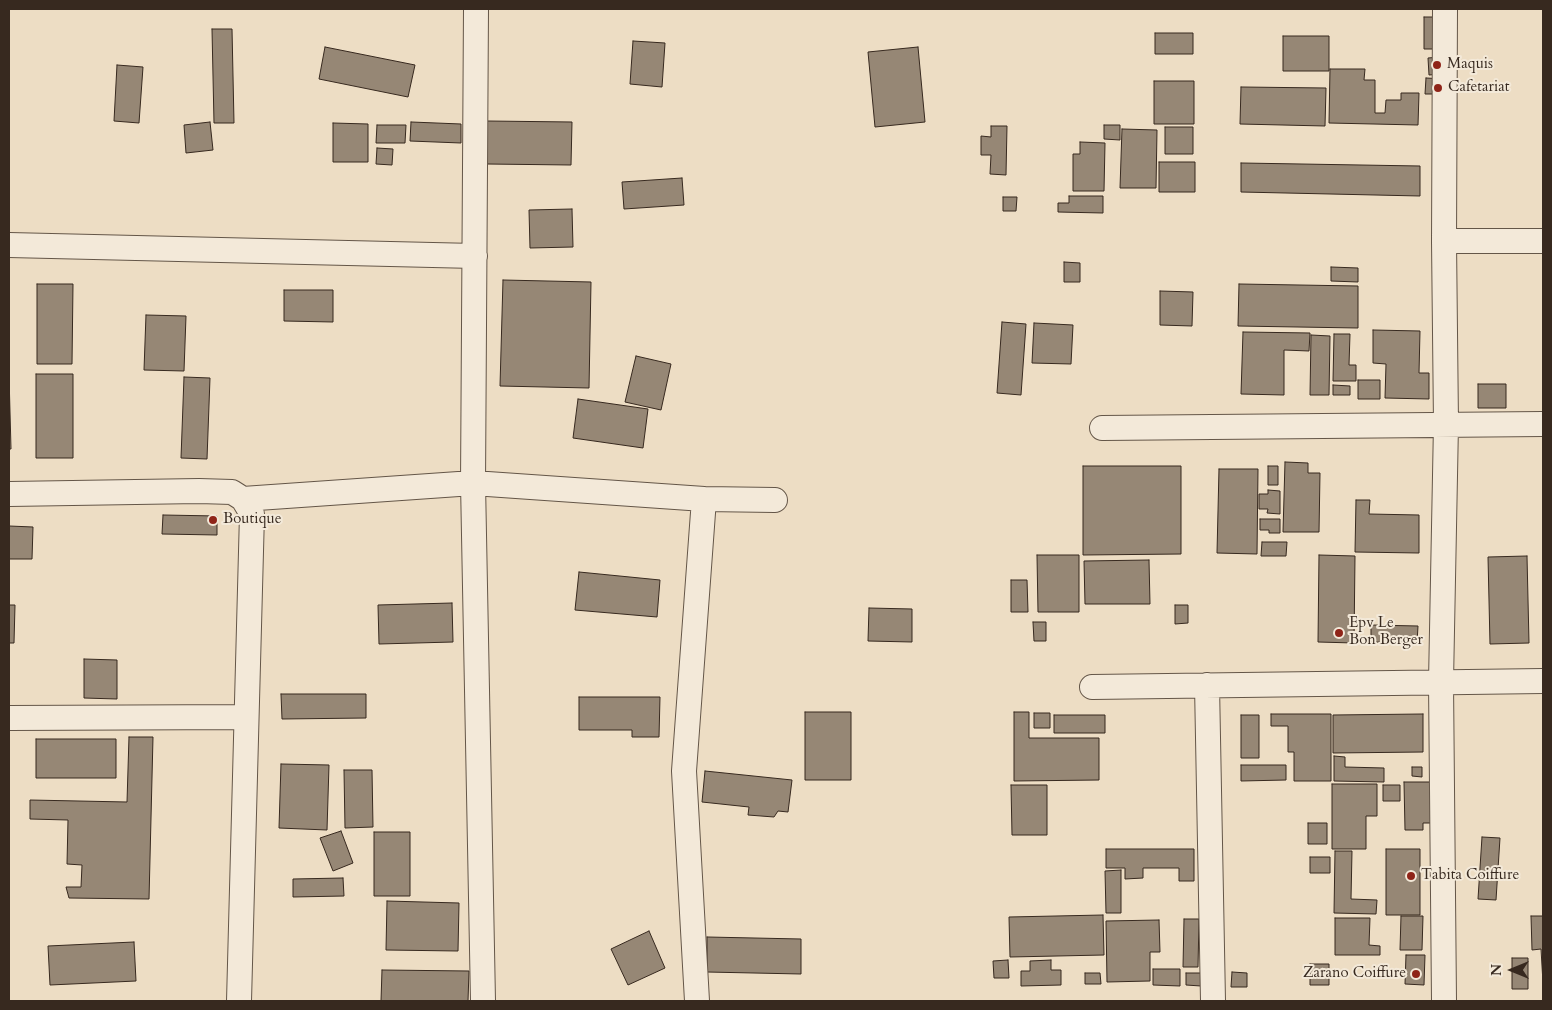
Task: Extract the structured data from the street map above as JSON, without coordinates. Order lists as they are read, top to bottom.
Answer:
{
  "places": [
    "Maquis",
    "Cafetariat",
    "Boutique",
    "Epv Le Bon Berger",
    "Tabita Coiffure",
    "Zarano Coiffure"
  ],
  "north": "left"
}
